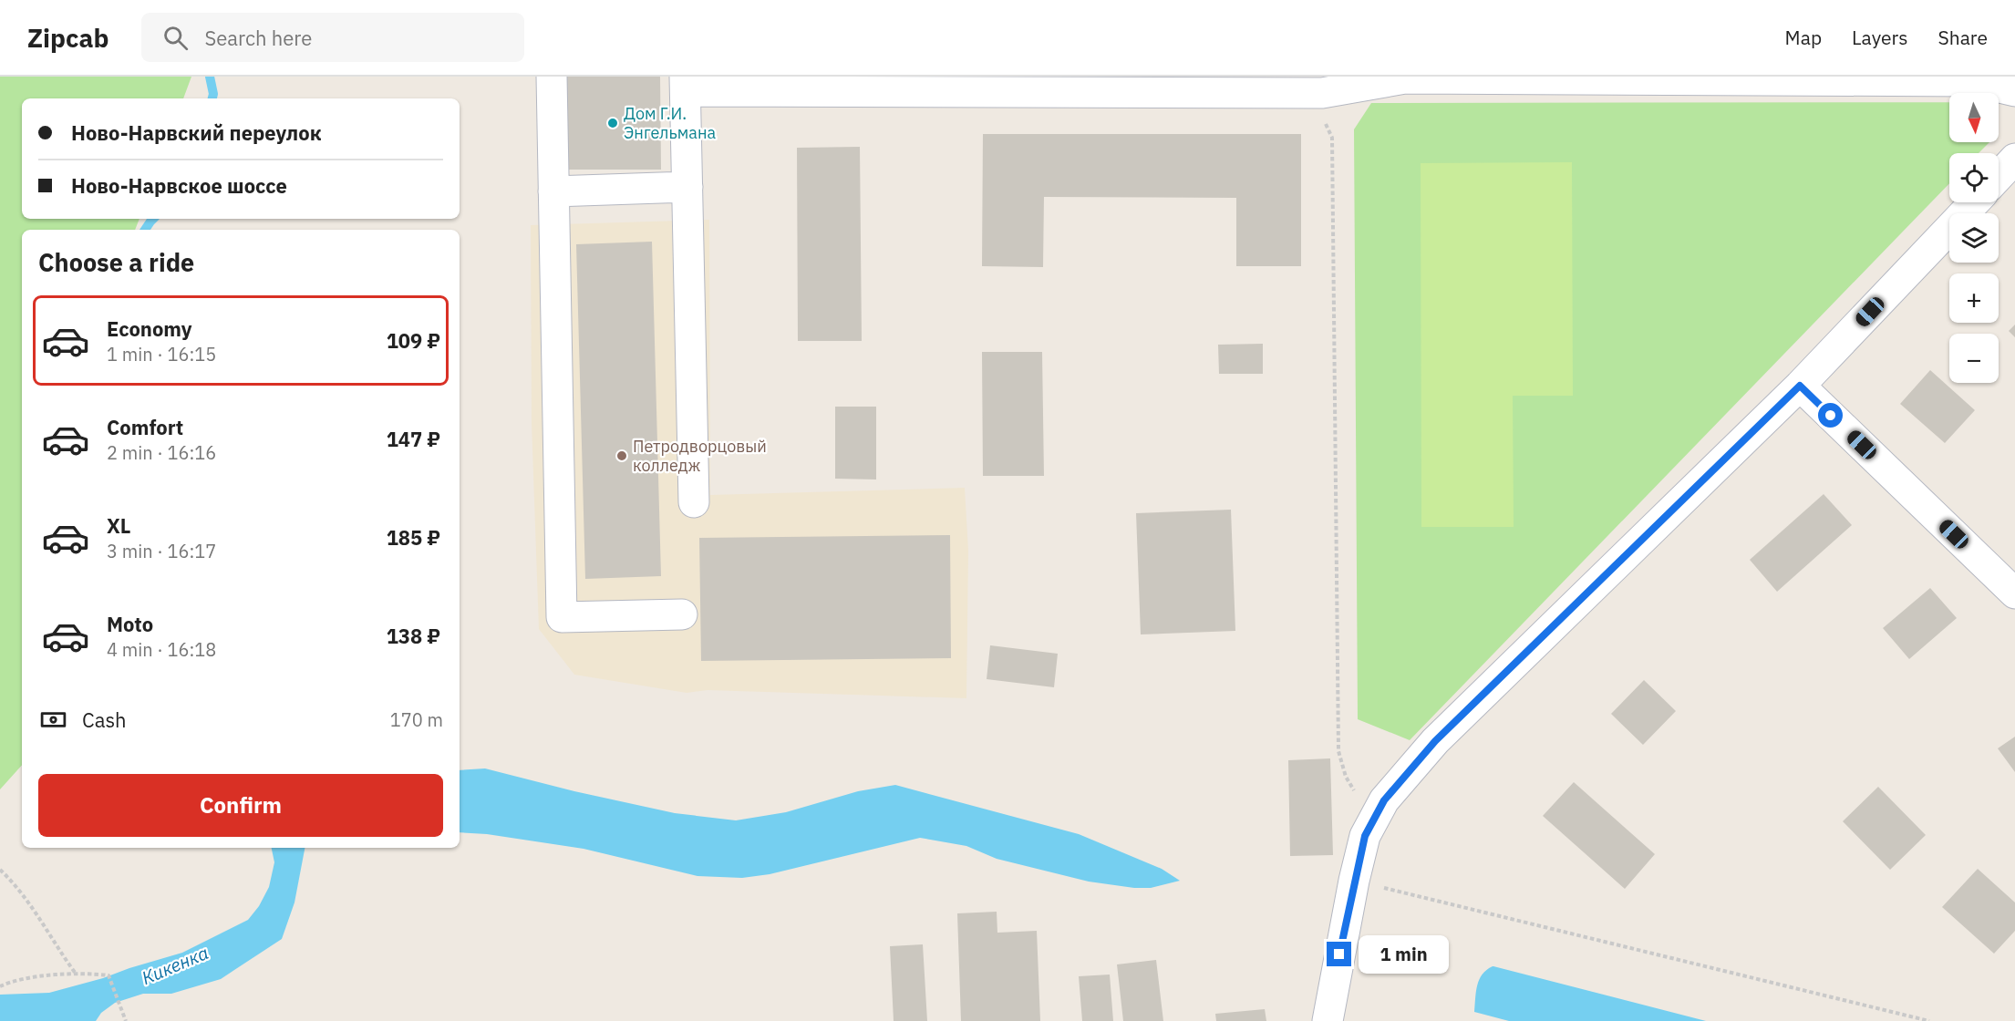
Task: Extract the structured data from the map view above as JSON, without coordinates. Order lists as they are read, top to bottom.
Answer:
{
  "water": ["Кикенка"],
  "places": ["Дом Г.И. Энгельмана", "Петродворцовый колледж"],
  "north": "bottom",
  "page": {
    "header": "Zipcab",
    "search": "Search here",
    "nav": ["Map", "Layers", "Share"],
    "map_buttons": ["+", "−"],
    "banner": ["Ново-Нарвский переулок", "Ново-Нарвское шоссе"],
    "heading": "Choose a ride",
    "list": [
      {
        "name": "Economy",
        "note": "1 min · 16:15",
        "value": "109 ₽"
      },
      {
        "name": "Comfort",
        "note": "2 min · 16:16",
        "value": "147 ₽"
      },
      {
        "name": "XL",
        "note": "3 min · 16:17",
        "value": "185 ₽"
      },
      {
        "name": "Moto",
        "note": "4 min · 16:18",
        "value": "138 ₽"
      }
    ],
    "pay": ["Cash", "170 m"],
    "buttons": "Confirm",
    "bubble": "1 min"
  }
}
